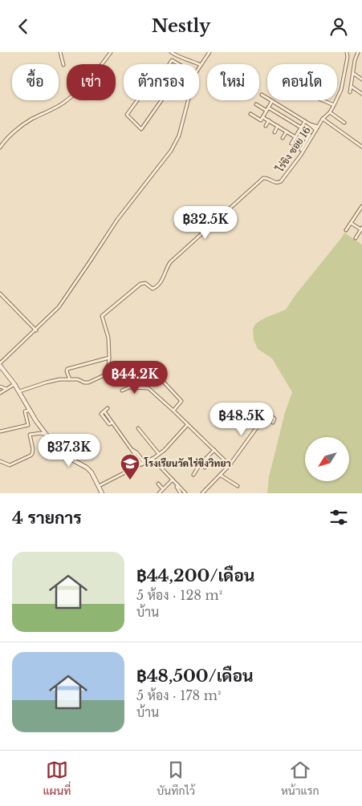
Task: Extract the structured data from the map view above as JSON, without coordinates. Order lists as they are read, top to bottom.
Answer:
{
  "streets": {
    "street": ["ไร่ขิง ซอย 16"]
  },
  "places": {
    "school or university": ["โรงเรียนวัดไร่ขิงวิทยา"]
  },
  "north": "bottom left",
  "page": {
    "header": "Nestly",
    "chip": [
      "ซื้อ",
      "เช่า",
      "ตัวกรอง",
      "ใหม่",
      "คอนโด"
    ],
    "price": [
      "฿32.5K",
      "฿44.2K",
      "฿48.5K",
      "฿37.3K"
    ],
    "heading": "4 รายการ",
    "list": [
      {
        "name": "฿44,200/เดือน",
        "note": "5 ห้อง · 128 m² · บ้าน"
      },
      {
        "name": "฿48,500/เดือน",
        "note": "5 ห้อง · 178 m² · บ้าน"
      }
    ],
    "tabs": ["แผนที่", "บันทึกไว้", "หน้าแรก"]
  }
}
